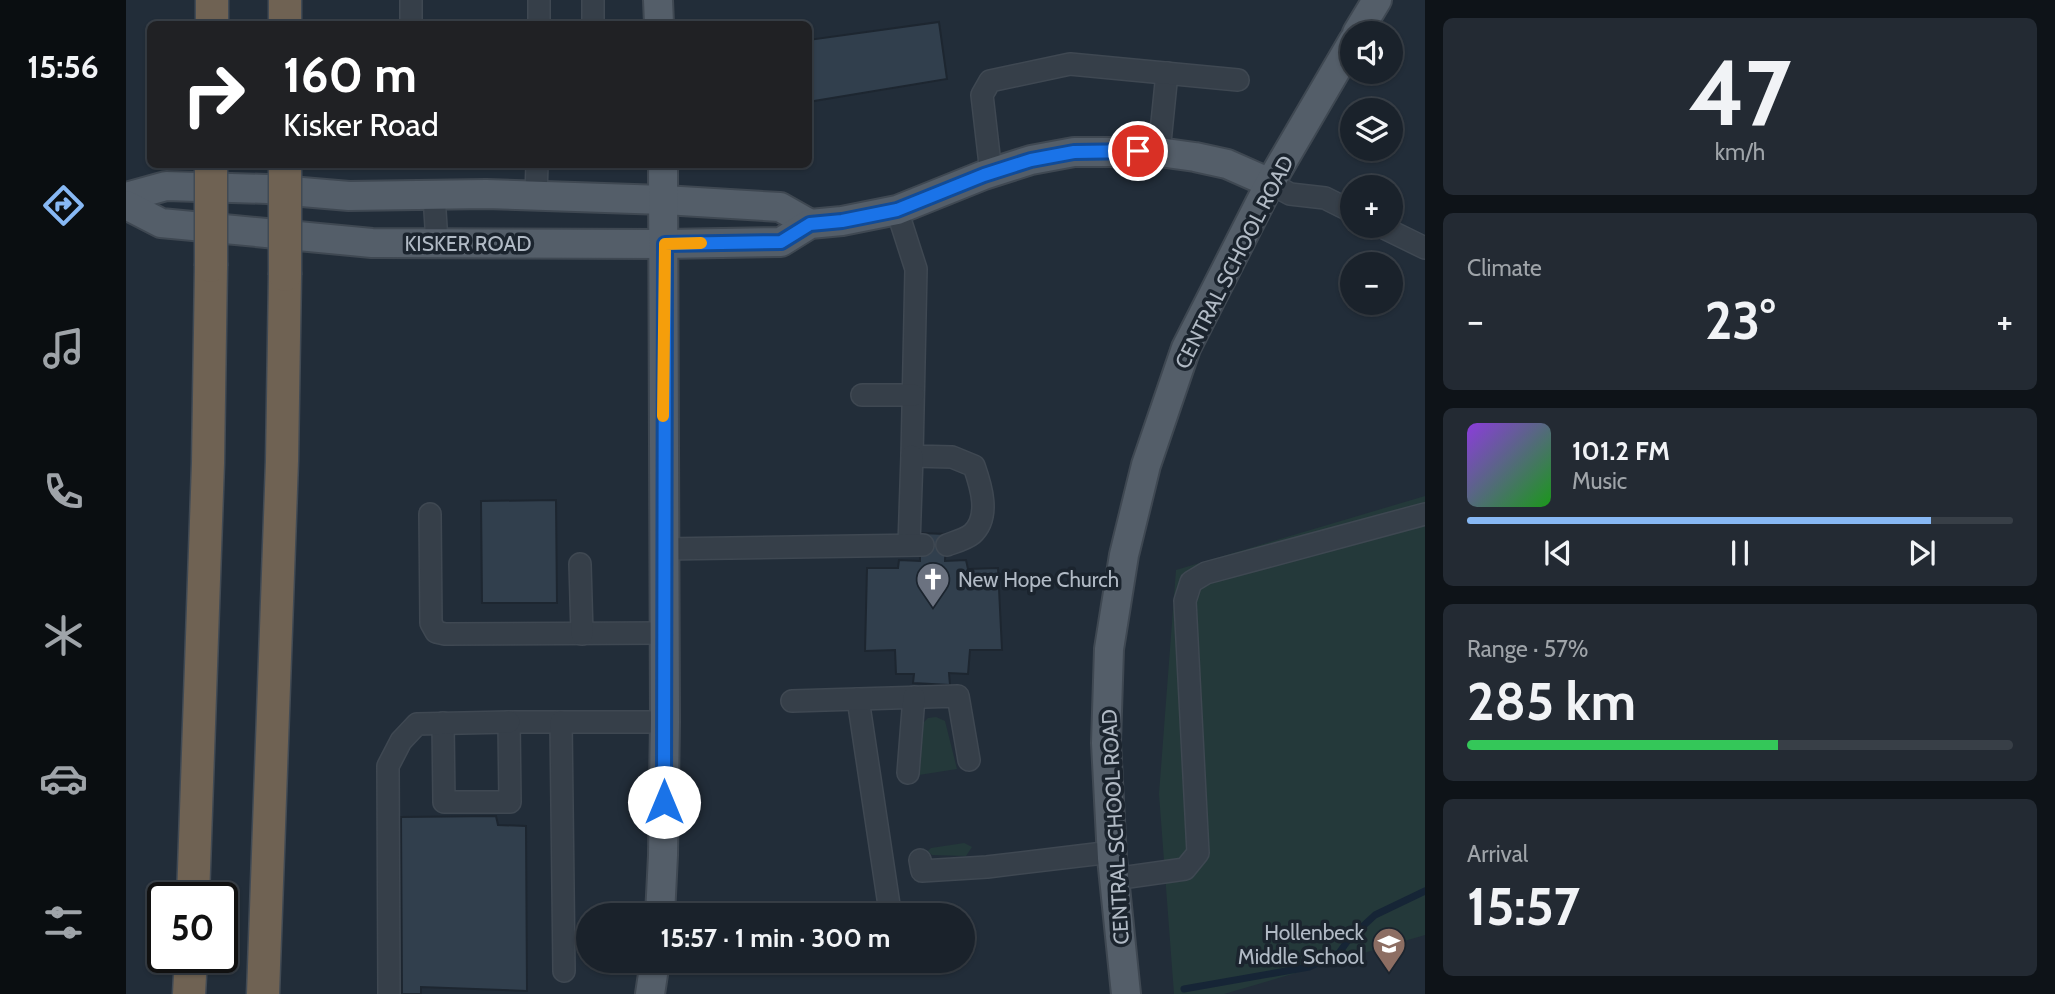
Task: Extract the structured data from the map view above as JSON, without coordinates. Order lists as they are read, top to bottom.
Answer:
{
  "streets": {
    "main road": ["KISKER ROAD", "CENTRAL SCHOOL ROAD"]
  },
  "crossings": [
    ["KISKER ROAD", "CENTRAL SCHOOL ROAD"]
  ],
  "places": {
    "church": ["New Hope Church"],
    "school or university": ["Hollenbeck Middle School"]
  },
  "page": {
    "tabs": "15:56",
    "tile": [
      ["47", "km/h"],
      "Climate",
      ["Range · 57%", "285 km"],
      ["Arrival", "15:57"]
    ],
    "map_buttons": ["+", "−"],
    "turn": ["160 m", "Kisker Road"],
    "heat": ["−", "23°", "+"],
    "song": ["101.2 FM", "Music"],
    "limit": "50",
    "trip": "15:57 · 1 min · 300 m"
  }
}
